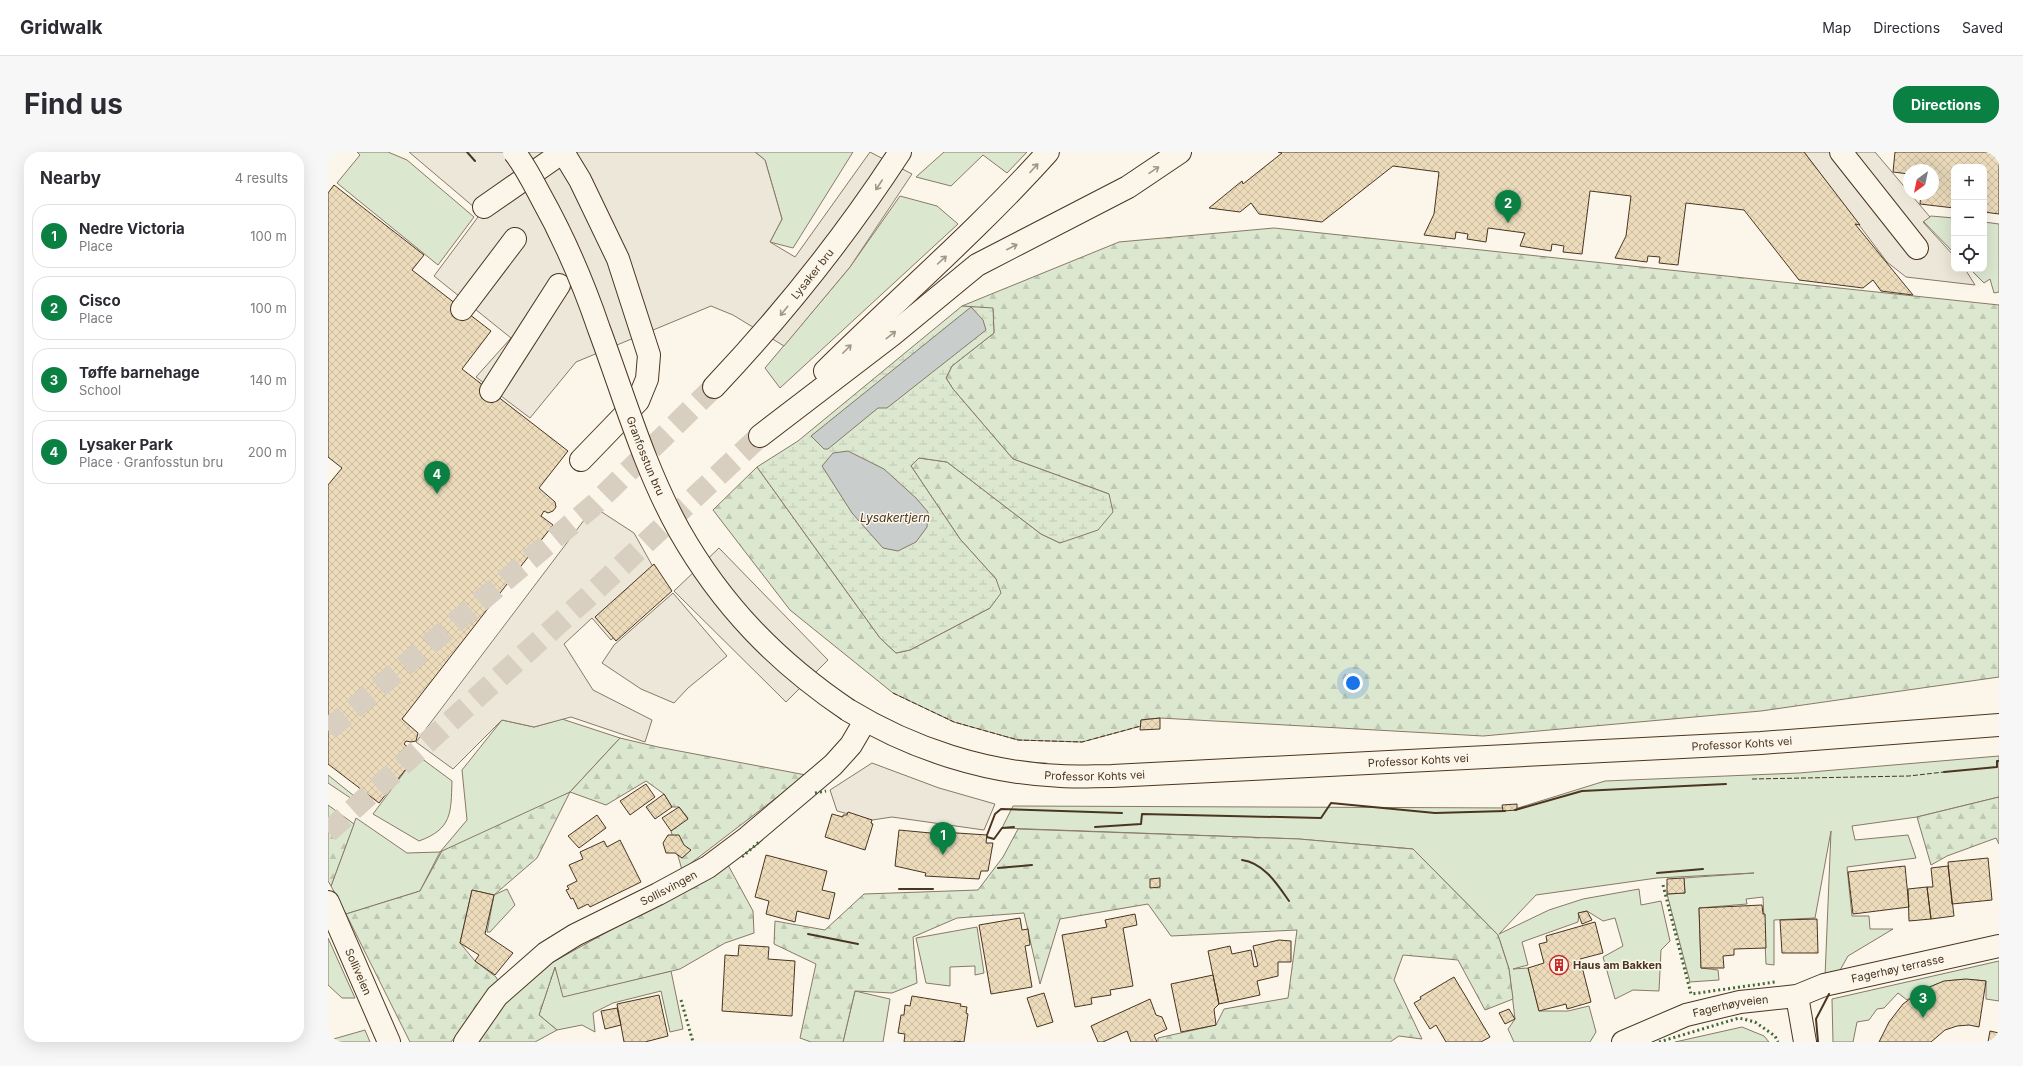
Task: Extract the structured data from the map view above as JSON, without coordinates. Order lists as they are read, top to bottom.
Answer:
{
  "streets": {
    "main road": [
      "Lysaker bru",
      "Granfosstun bru",
      "Professor Kohts vei",
      "Sollisvingen",
      "Fagerhøy terrasse",
      "Solliveien",
      "Fagerhøyveien"
    ]
  },
  "crossings": [
    ["Granfosstun bru", "Professor Kohts vei"],
    ["Granfosstun bru", "Sollisvingen"],
    ["Professor Kohts vei", "Sollisvingen"],
    ["Fagerhøy terrasse", "Fagerhøyveien"]
  ],
  "one_way": ["Lysaker bru"],
  "water": ["Lysakertjern"],
  "places": {
    "building": ["Haus am Bakken"]
  },
  "north": "bottom left",
  "page": {
    "header": "Gridwalk",
    "nav": ["Map", "Directions", "Saved"],
    "buttons": "Directions",
    "title": "Find us",
    "heading": ["Nearby", "4 results"],
    "map_buttons": ["+", "−"],
    "pins": [
      "2",
      "4",
      "1",
      "3"
    ],
    "list": [
      {
        "mark": "1",
        "name": "Nedre Victoria",
        "note": "Place",
        "value": "100 m"
      },
      {
        "mark": "2",
        "name": "Cisco",
        "note": "Place",
        "value": "100 m"
      },
      {
        "mark": "3",
        "name": "Tøffe barnehage",
        "note": "School",
        "value": "140 m"
      },
      {
        "mark": "4",
        "name": "Lysaker Park",
        "note": "Place · Granfosstun bru",
        "value": "200 m"
      }
    ]
  }
}
